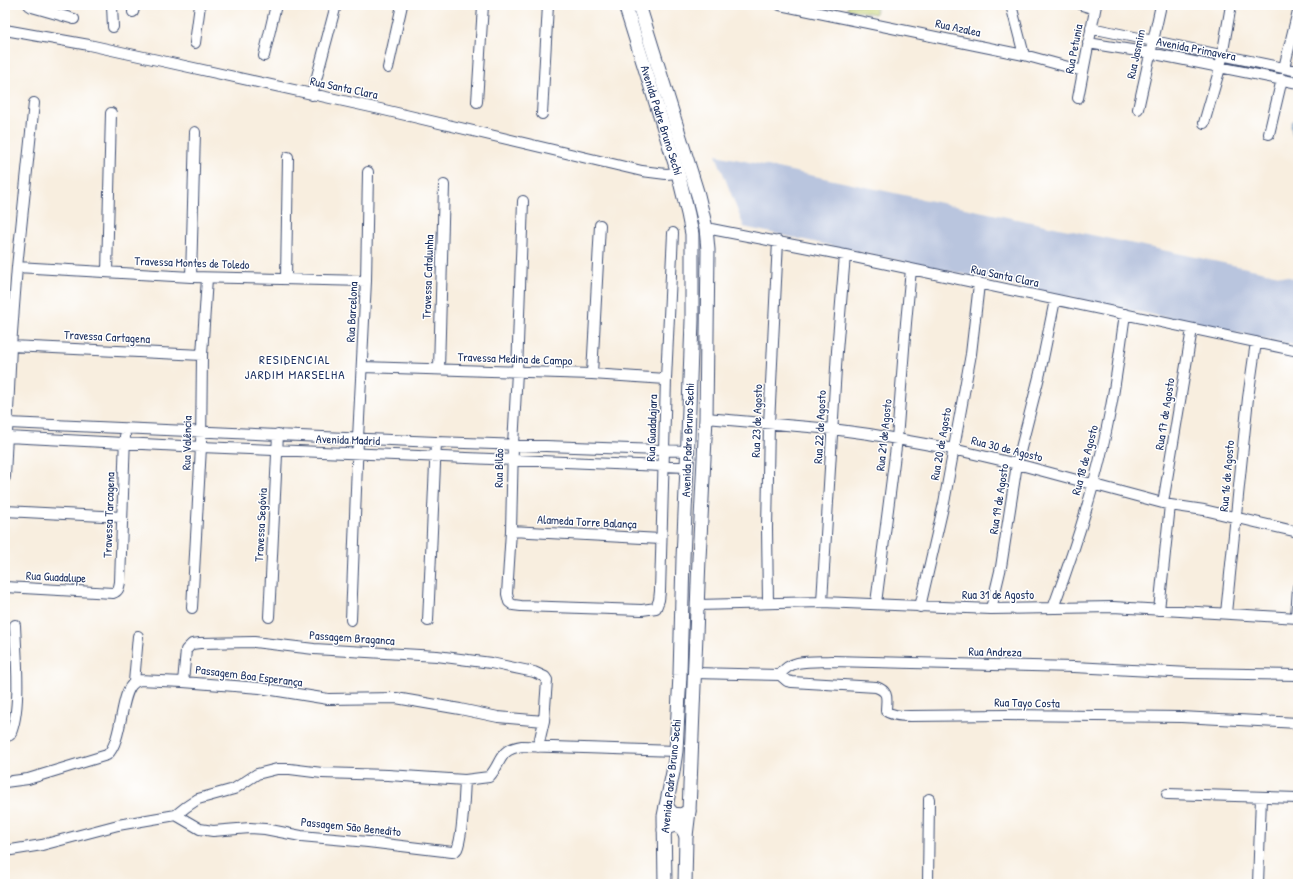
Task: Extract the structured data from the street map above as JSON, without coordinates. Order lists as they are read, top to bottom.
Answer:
{
  "streets": {
    "main road": ["Avenida Padre Bruno Sechi"],
    "street": [
      "Rua Azalea",
      "Rua Petunia",
      "Avenida Primavera",
      "Rua Jasmim",
      "Rua Santa Clara",
      "Travessa Montes de Toledo",
      "Travessa Catalunha",
      "Rua Barcelona",
      "Travessa Cartagena",
      "Travessa Medina de Campo",
      "Rua 17 de Agosto",
      "Rua 23 de Agosto",
      "Rua 22 de Agosto",
      "Rua Guadalajara",
      "Rua 21 de Agosto",
      "Avenida Madrid",
      "Rua Valência",
      "Rua 20 de Agosto",
      "Rua 30 de Agosto",
      "Rua 18 de Agosto",
      "Rua Bilão",
      "Rua 16 de Agosto",
      "Rua 19 de Agosto",
      "Travessa Tarcagena",
      "Alameda Torre Balança",
      "Travessa Segóvia",
      "Rua Guadalupe",
      "Rua 31 de Agosto",
      "Passagem Braganca",
      "Rua Andreza",
      "Passagem Boa Esperança",
      "Rua Tayo Costa",
      "Passagem São Benedito"
    ]
  },
  "crossings": [
    ["Rua Azalea", "Rua Petunia"],
    ["Rua Petunia", "Avenida Primavera"],
    ["Avenida Primavera", "Rua Jasmim"],
    ["Rua Santa Clara", "Avenida Padre Bruno Sechi"],
    ["Rua Santa Clara", "Rua 17 de Agosto"],
    ["Rua Santa Clara", "Rua 23 de Agosto"],
    ["Rua Santa Clara", "Rua 22 de Agosto"],
    ["Rua Santa Clara", "Rua 21 de Agosto"],
    ["Rua Santa Clara", "Rua 20 de Agosto"],
    ["Rua Santa Clara", "Rua 18 de Agosto"],
    ["Rua Santa Clara", "Rua 16 de Agosto"],
    ["Rua Santa Clara", "Rua 19 de Agosto"],
    ["Avenida Padre Bruno Sechi", "Avenida Madrid"],
    ["Avenida Padre Bruno Sechi", "Rua 30 de Agosto"],
    ["Avenida Padre Bruno Sechi", "Rua 31 de Agosto"],
    ["Travessa Montes de Toledo", "Rua Barcelona"],
    ["Travessa Montes de Toledo", "Rua Valência"],
    ["Travessa Catalunha", "Travessa Medina de Campo"],
    ["Rua Barcelona", "Travessa Medina de Campo"],
    ["Rua Barcelona", "Avenida Madrid"],
    ["Travessa Cartagena", "Rua Valência"],
    ["Travessa Medina de Campo", "Rua Guadalajara"],
    ["Travessa Medina de Campo", "Rua Bilão"],
    ["Rua 17 de Agosto", "Rua 30 de Agosto"],
    ["Rua 17 de Agosto", "Rua 31 de Agosto"],
    ["Rua 23 de Agosto", "Rua 30 de Agosto"],
    ["Rua 23 de Agosto", "Rua 31 de Agosto"],
    ["Rua 22 de Agosto", "Rua 30 de Agosto"],
    ["Rua 22 de Agosto", "Rua 31 de Agosto"],
    ["Rua Guadalajara", "Avenida Madrid"],
    ["Rua Guadalajara", "Rua Bilão"],
    ["Rua Guadalajara", "Alameda Torre Balança"],
    ["Rua 21 de Agosto", "Rua 30 de Agosto"],
    ["Rua 21 de Agosto", "Rua 31 de Agosto"],
    ["Avenida Madrid", "Rua Valência"],
    ["Avenida Madrid", "Rua Bilão"],
    ["Avenida Madrid", "Travessa Tarcagena"],
    ["Avenida Madrid", "Travessa Segóvia"],
    ["Rua 20 de Agosto", "Rua 30 de Agosto"],
    ["Rua 20 de Agosto", "Rua 31 de Agosto"],
    ["Rua 30 de Agosto", "Rua 18 de Agosto"],
    ["Rua 30 de Agosto", "Rua 16 de Agosto"],
    ["Rua 30 de Agosto", "Rua 19 de Agosto"],
    ["Rua 18 de Agosto", "Rua 31 de Agosto"],
    ["Rua Bilão", "Alameda Torre Balança"],
    ["Rua 16 de Agosto", "Rua 31 de Agosto"],
    ["Rua 19 de Agosto", "Rua 31 de Agosto"],
    ["Travessa Tarcagena", "Rua Guadalupe"],
    ["Passagem Braganca", "Passagem Boa Esperança"],
    ["Rua Andreza", "Rua Tayo Costa"]
  ],
  "districts": ["RESIDENCIAL JARDIM MARSELHA"]
}
